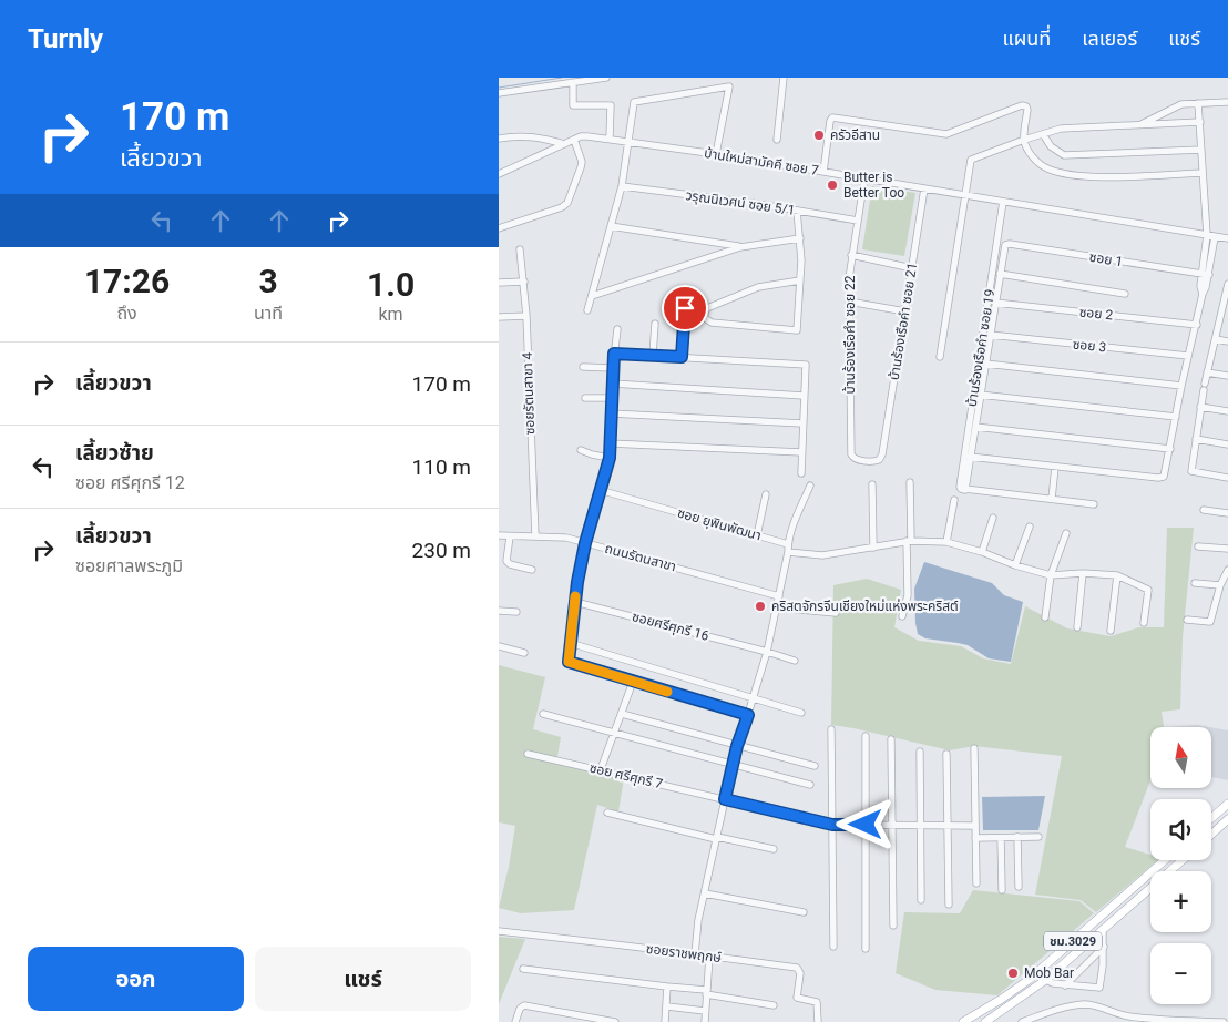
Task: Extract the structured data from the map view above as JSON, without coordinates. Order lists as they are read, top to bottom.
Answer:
{
  "streets": {
    "main road": ["ชม.3029"],
    "street": [
      "บ้านใหม่สามัคคี ซอย 7",
      "วรุณนิเวศน์ ซอย 5/1",
      "ซอย 1",
      "ซอย 2",
      "บ้านร้องเรือคำ ซอย 21",
      "บ้านร้องเรือคำ ซอย 22",
      "ซอย 3",
      "บ้านร้องเรือคำ ซอย 19",
      "ซอยรัตนสาขา 4",
      "ซอย ยุพินพัฒนา",
      "ถนนรัตนสาขา",
      "ซอยศรีศุกรี 16",
      "ซอย ศรีศุกรี 7",
      "ซอยราชพฤกษ์"
    ]
  },
  "crossings": [
    ["บ้านใหม่สามัคคี ซอย 7", "บ้านร้องเรือคำ ซอย 21"],
    ["บ้านใหม่สามัคคี ซอย 7", "บ้านร้องเรือคำ ซอย 22"],
    ["บ้านใหม่สามัคคี ซอย 7", "บ้านร้องเรือคำ ซอย 19"],
    ["วรุณนิเวศน์ ซอย 5/1", "บ้านร้องเรือคำ ซอย 22"],
    ["บ้านร้องเรือคำ ซอย 21", "บ้านร้องเรือคำ ซอย 22"],
    ["ซอยรัตนสาขา 4", "ถนนรัตนสาขา"]
  ],
  "places": [
    "ครัวอีสาน",
    "Butter is Better Too",
    "คริสตจักรจีนเชียงใหม่แห่งพระคริสต์",
    "Mob Bar"
  ],
  "north": "top",
  "page": {
    "header": "Turnly",
    "nav": ["แผนที่", "เลเยอร์", "แชร์"],
    "turn": ["170 m", "เลี้ยวขวา"],
    "eta": [
      "17:26",
      "ถึง",
      "3",
      "นาที",
      "1.0",
      "km"
    ],
    "list": [
      {
        "name": "เลี้ยวขวา",
        "value": "170 m"
      },
      {
        "name": "เลี้ยวซ้าย",
        "note": "ซอย ศรีศุกรี 12",
        "value": "110 m"
      },
      {
        "name": "เลี้ยวขวา",
        "note": "ซอยศาลพระภูมิ",
        "value": "230 m"
      }
    ],
    "map_buttons": ["+", "−"],
    "buttons": ["ออก", "แชร์"]
  }
}
